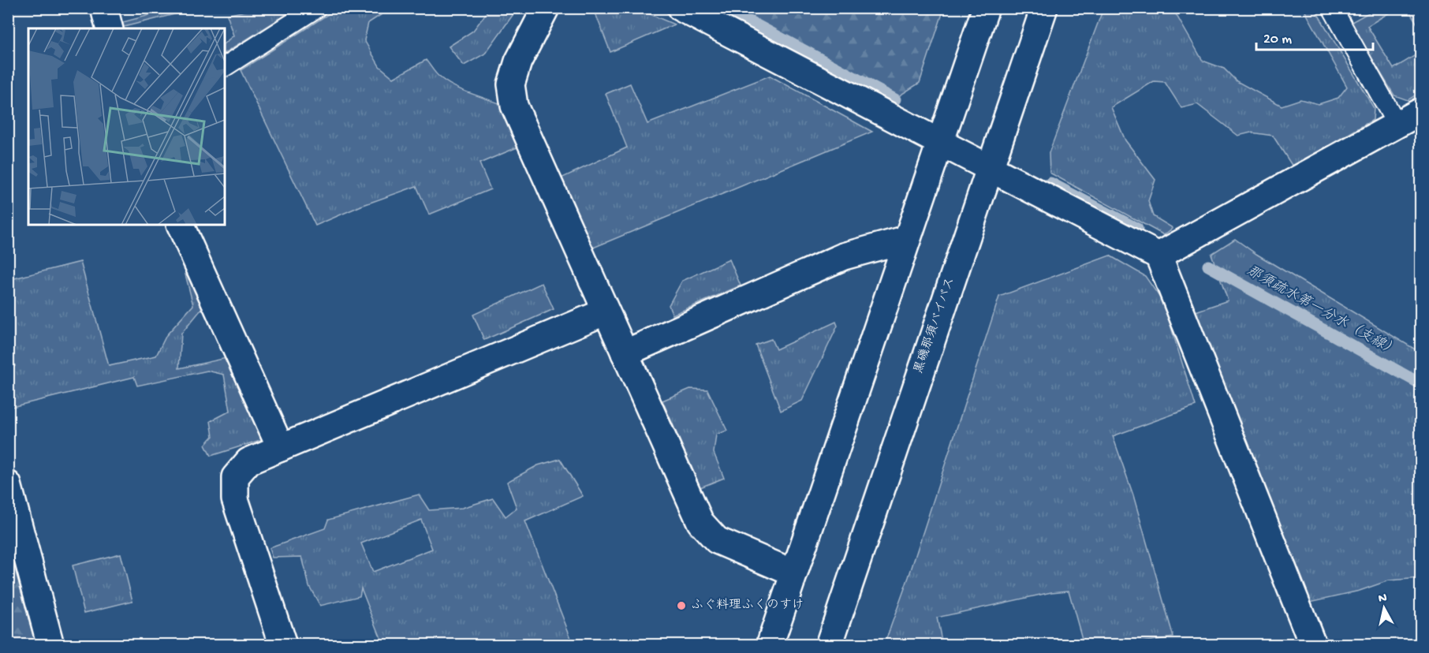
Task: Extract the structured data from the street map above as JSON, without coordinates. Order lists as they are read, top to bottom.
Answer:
{
  "streets": {
    "street": ["黒磯那須バイパス"]
  },
  "water": ["那須疏水第一分水（支線）"],
  "places": ["ふぐ料理ふくのすけ"],
  "scale_bar": "20 m",
  "north": "top"
}
